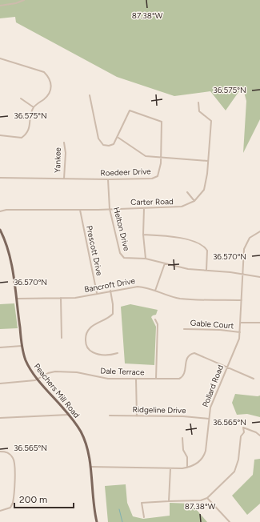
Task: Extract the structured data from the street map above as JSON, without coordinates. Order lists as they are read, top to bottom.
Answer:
{
  "streets": {
    "main road": ["Peachers Mill Road"],
    "street": [
      "Yankee",
      "Roedeer Drive",
      "Carter Road",
      "Helton Drive",
      "Prescott Drive",
      "Bancroft Drive",
      "Gable Court",
      "Dale Terrace",
      "Pollard Road",
      "Ridgeline Drive"
    ]
  },
  "crossings": [
    ["Yankee", "Roedeer Drive"],
    ["Roedeer Drive", "Helton Drive"],
    ["Carter Road", "Helton Drive"],
    ["Carter Road", "Prescott Drive"],
    ["Helton Drive", "Pollard Road"],
    ["Prescott Drive", "Bancroft Drive"],
    ["Bancroft Drive", "Pollard Road"],
    ["Bancroft Drive", "Peachers Mill Road"],
    ["Gable Court", "Pollard Road"],
    ["Dale Terrace", "Pollard Road"],
    ["Dale Terrace", "Peachers Mill Road"],
    ["Pollard Road", "Peachers Mill Road"],
    ["Pollard Road", "Ridgeline Drive"]
  ],
  "scale_bar": "200 m",
  "coordinates": [
    "87.38°W",
    "36.575°N",
    "36.570°N",
    "36.565°N"
  ]
}
